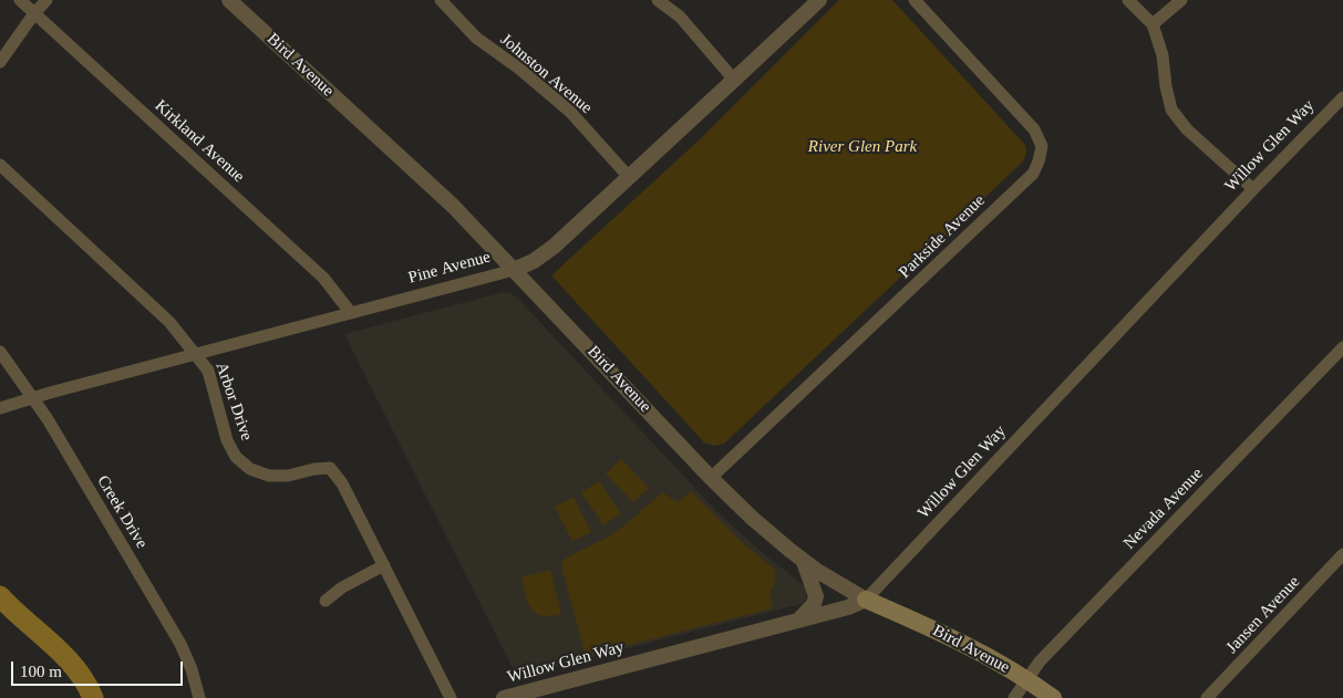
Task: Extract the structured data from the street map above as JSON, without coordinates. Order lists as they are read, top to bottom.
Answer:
{
  "streets": {
    "main road": ["Bird Avenue"],
    "street": [
      "Johnston Avenue",
      "Kirkland Avenue",
      "Willow Glen Way",
      "Parkside Avenue",
      "Pine Avenue",
      "Arbor Drive",
      "Nevada Avenue",
      "Creek Drive",
      "Jansen Avenue"
    ]
  },
  "crossings": [
    ["Bird Avenue", "Willow Glen Way"],
    ["Bird Avenue", "Parkside Avenue"],
    ["Bird Avenue", "Pine Avenue"],
    ["Bird Avenue", "Nevada Avenue"],
    ["Johnston Avenue", "Pine Avenue"],
    ["Kirkland Avenue", "Pine Avenue"],
    ["Pine Avenue", "Arbor Drive"],
    ["Pine Avenue", "Creek Drive"]
  ],
  "parks": ["River Glen Park"],
  "scale_bar": "100 m"
}
